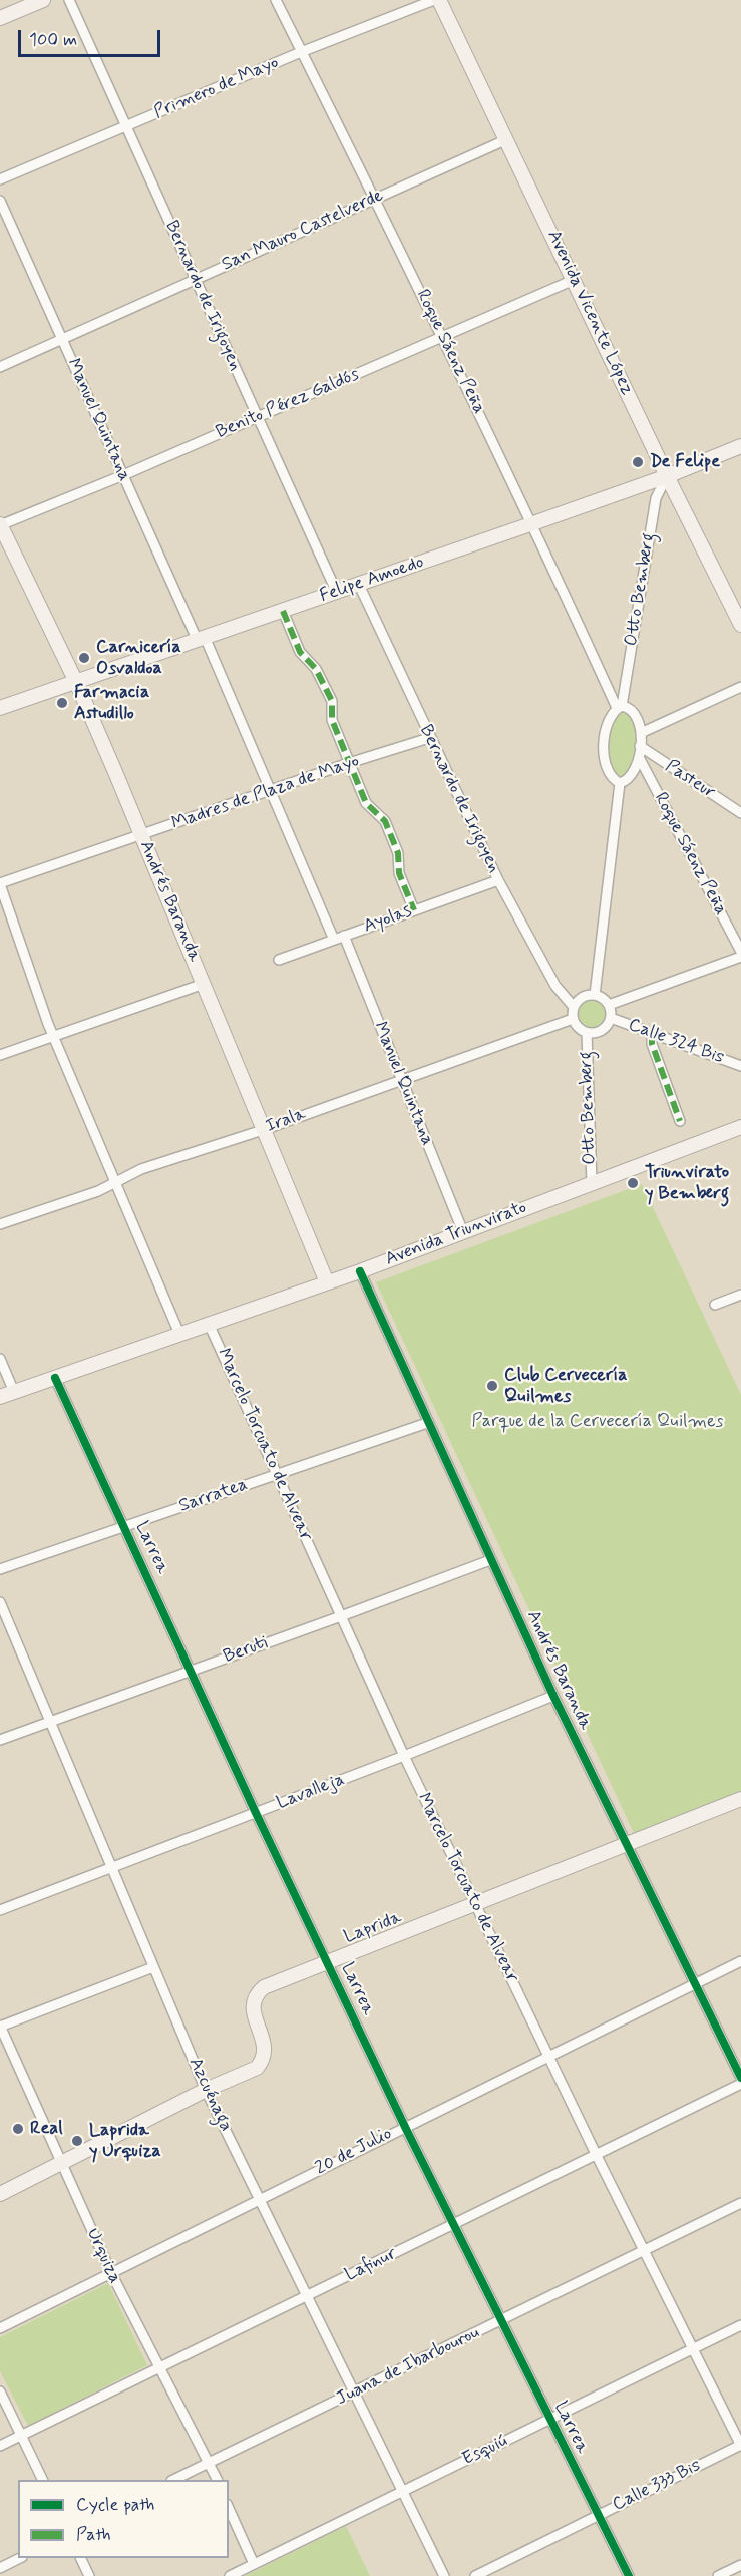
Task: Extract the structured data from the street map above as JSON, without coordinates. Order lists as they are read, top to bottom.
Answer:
{
  "streets": {
    "main road": [
      "Avenida Vicente López",
      "Felipe Amoedo",
      "Andrés Baranda",
      "Avenida Triunvirato",
      "Laprida"
    ],
    "street": [
      "Primero de Mayo",
      "San Mauro Castelverde",
      "Bernardo de Irigoyen",
      "Roque Sáenz Peña",
      "Benito Pérez Galdós",
      "Manuel Quintana",
      "Otto Bemberg",
      "Pasteur",
      "Madres de Plaza de Mayo",
      "Ayolas",
      "Calle 324 Bis",
      "Irala",
      "Marcelo Torcuato de Alvear",
      "Sarratea",
      "Larrea",
      "Beruti",
      "Lavalleja",
      "Azcuénaga",
      "20 de Julio",
      "Urquiza",
      "Lafinur",
      "Juana de Ibarbourou",
      "Esquiú",
      "Calle 333 Bis"
    ]
  },
  "crossings": [
    ["Primero de Mayo", "Bernardo de Irigoyen"],
    ["Primero de Mayo", "Roque Sáenz Peña"],
    ["San Mauro Castelverde", "Bernardo de Irigoyen"],
    ["San Mauro Castelverde", "Avenida Vicente López"],
    ["San Mauro Castelverde", "Roque Sáenz Peña"],
    ["San Mauro Castelverde", "Manuel Quintana"],
    ["Bernardo de Irigoyen", "Benito Pérez Galdós"],
    ["Bernardo de Irigoyen", "Felipe Amoedo"],
    ["Bernardo de Irigoyen", "Otto Bemberg"],
    ["Bernardo de Irigoyen", "Madres de Plaza de Mayo"],
    ["Bernardo de Irigoyen", "Ayolas"],
    ["Bernardo de Irigoyen", "Calle 324 Bis"],
    ["Bernardo de Irigoyen", "Irala"],
    ["Avenida Vicente López", "Benito Pérez Galdós"],
    ["Avenida Vicente López", "Felipe Amoedo"],
    ["Avenida Vicente López", "Otto Bemberg"],
    ["Roque Sáenz Peña", "Benito Pérez Galdós"],
    ["Roque Sáenz Peña", "Felipe Amoedo"],
    ["Roque Sáenz Peña", "Otto Bemberg"],
    ["Benito Pérez Galdós", "Manuel Quintana"],
    ["Benito Pérez Galdós", "Andrés Baranda"],
    ["Manuel Quintana", "Felipe Amoedo"],
    ["Manuel Quintana", "Madres de Plaza de Mayo"],
    ["Manuel Quintana", "Ayolas"],
    ["Manuel Quintana", "Irala"],
    ["Manuel Quintana", "Avenida Triunvirato"],
    ["Felipe Amoedo", "Otto Bemberg"],
    ["Felipe Amoedo", "Andrés Baranda"],
    ["Otto Bemberg", "Calle 324 Bis"],
    ["Otto Bemberg", "Irala"],
    ["Otto Bemberg", "Avenida Triunvirato"],
    ["Madres de Plaza de Mayo", "Andrés Baranda"],
    ["Andrés Baranda", "Irala"],
    ["Andrés Baranda", "Avenida Triunvirato"],
    ["Andrés Baranda", "Sarratea"],
    ["Andrés Baranda", "Beruti"],
    ["Andrés Baranda", "Lavalleja"],
    ["Andrés Baranda", "Laprida"],
    ["Andrés Baranda", "20 de Julio"],
    ["Calle 324 Bis", "Irala"],
    ["Avenida Triunvirato", "Marcelo Torcuato de Alvear"],
    ["Avenida Triunvirato", "Larrea"],
    ["Marcelo Torcuato de Alvear", "Sarratea"],
    ["Marcelo Torcuato de Alvear", "Beruti"],
    ["Marcelo Torcuato de Alvear", "Lavalleja"],
    ["Marcelo Torcuato de Alvear", "Laprida"],
    ["Marcelo Torcuato de Alvear", "20 de Julio"],
    ["Marcelo Torcuato de Alvear", "Lafinur"],
    ["Marcelo Torcuato de Alvear", "Juana de Ibarbourou"],
    ["Marcelo Torcuato de Alvear", "Esquiú"],
    ["Marcelo Torcuato de Alvear", "Calle 333 Bis"],
    ["Sarratea", "Larrea"],
    ["Larrea", "Beruti"],
    ["Larrea", "Lavalleja"],
    ["Larrea", "Laprida"],
    ["Larrea", "20 de Julio"],
    ["Larrea", "Lafinur"],
    ["Larrea", "Juana de Ibarbourou"],
    ["Larrea", "Esquiú"],
    ["Larrea", "Calle 333 Bis"],
    ["Beruti", "Azcuénaga"],
    ["Lavalleja", "Azcuénaga"],
    ["Laprida", "Azcuénaga"],
    ["Laprida", "Urquiza"],
    ["Azcuénaga", "20 de Julio"],
    ["Azcuénaga", "Lafinur"],
    ["Azcuénaga", "Juana de Ibarbourou"],
    ["Azcuénaga", "Esquiú"],
    ["20 de Julio", "Urquiza"],
    ["Urquiza", "Lafinur"],
    ["Urquiza", "Juana de Ibarbourou"]
  ],
  "parks": ["Parque de la Cervecería Quilmes"],
  "places": [
    "De Felipe",
    "Carnicería Osvaldoa",
    "Farmacia Astudillo",
    "Triunvirato y Bemberg",
    "Club Cervecería Quilmes",
    "Real",
    "Laprida y Urquiza"
  ],
  "legend": ["Cycle path", "Path"],
  "scale_bar": "100 m"
}
